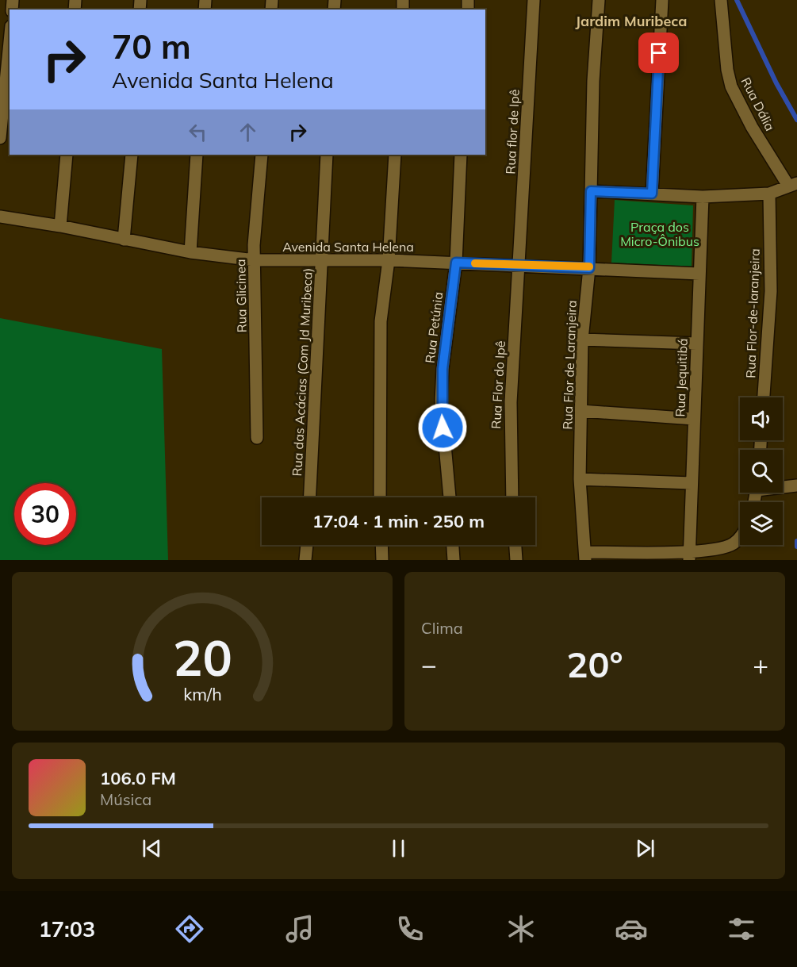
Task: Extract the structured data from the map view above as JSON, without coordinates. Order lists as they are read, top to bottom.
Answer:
{
  "streets": {
    "street": [
      "Rua Dália",
      "Rua flor de Ipê",
      "Avenida Santa Helena",
      "Rua Glicinea",
      "Rua Flor-de-laranjeira",
      "Rua Petúnia",
      "Rua Flor de Laranjeira",
      "Rua das Acácias (Com Jd Muribeca)",
      "Rua Jequitibá",
      "Rua Flor do Ipê"
    ]
  },
  "crossings": [
    ["Rua flor de Ipê", "Avenida Santa Helena"],
    ["Rua flor de Ipê", "Rua Flor do Ipê"],
    ["Avenida Santa Helena", "Rua Glicinea"],
    ["Avenida Santa Helena", "Rua Petúnia"],
    ["Avenida Santa Helena", "Rua Flor de Laranjeira"],
    ["Avenida Santa Helena", "Rua das Acácias (Com Jd Muribeca)"],
    ["Avenida Santa Helena", "Rua Jequitibá"],
    ["Avenida Santa Helena", "Rua Flor do Ipê"]
  ],
  "districts": ["Jardim Muribeca"],
  "parks": ["Praça dos Micro-Ônibus"],
  "page": {
    "turn": ["70 m", "Avenida Santa Helena"],
    "limit": "30",
    "trip": "17:04 · 1 min · 250 m",
    "tile": "Clima",
    "heat": ["−", "20°", "+"],
    "song": ["106.0 FM", "Música"],
    "tabs": "17:03",
    "gauge": ["20", "km/h"]
  }
}
